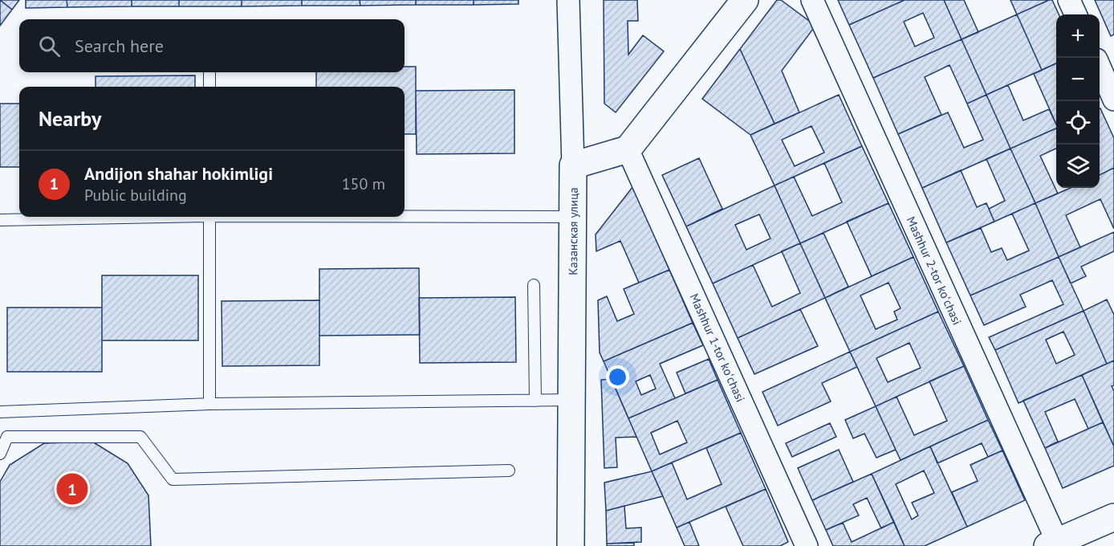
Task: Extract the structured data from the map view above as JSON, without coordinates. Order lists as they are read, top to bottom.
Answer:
{
  "streets": {
    "street": ["Казанская улица", "Mashhur 2-tor koʻchasi", "Mashhur 1-tor koʻchasi"]
  },
  "page": {
    "map_buttons": ["+", "−"],
    "search": "Search here",
    "heading": "Nearby",
    "list": [
      {
        "mark": "1",
        "name": "Andijon shahar hokimligi",
        "note": "Public building",
        "value": "150 m"
      }
    ],
    "pins": "1"
  }
}
